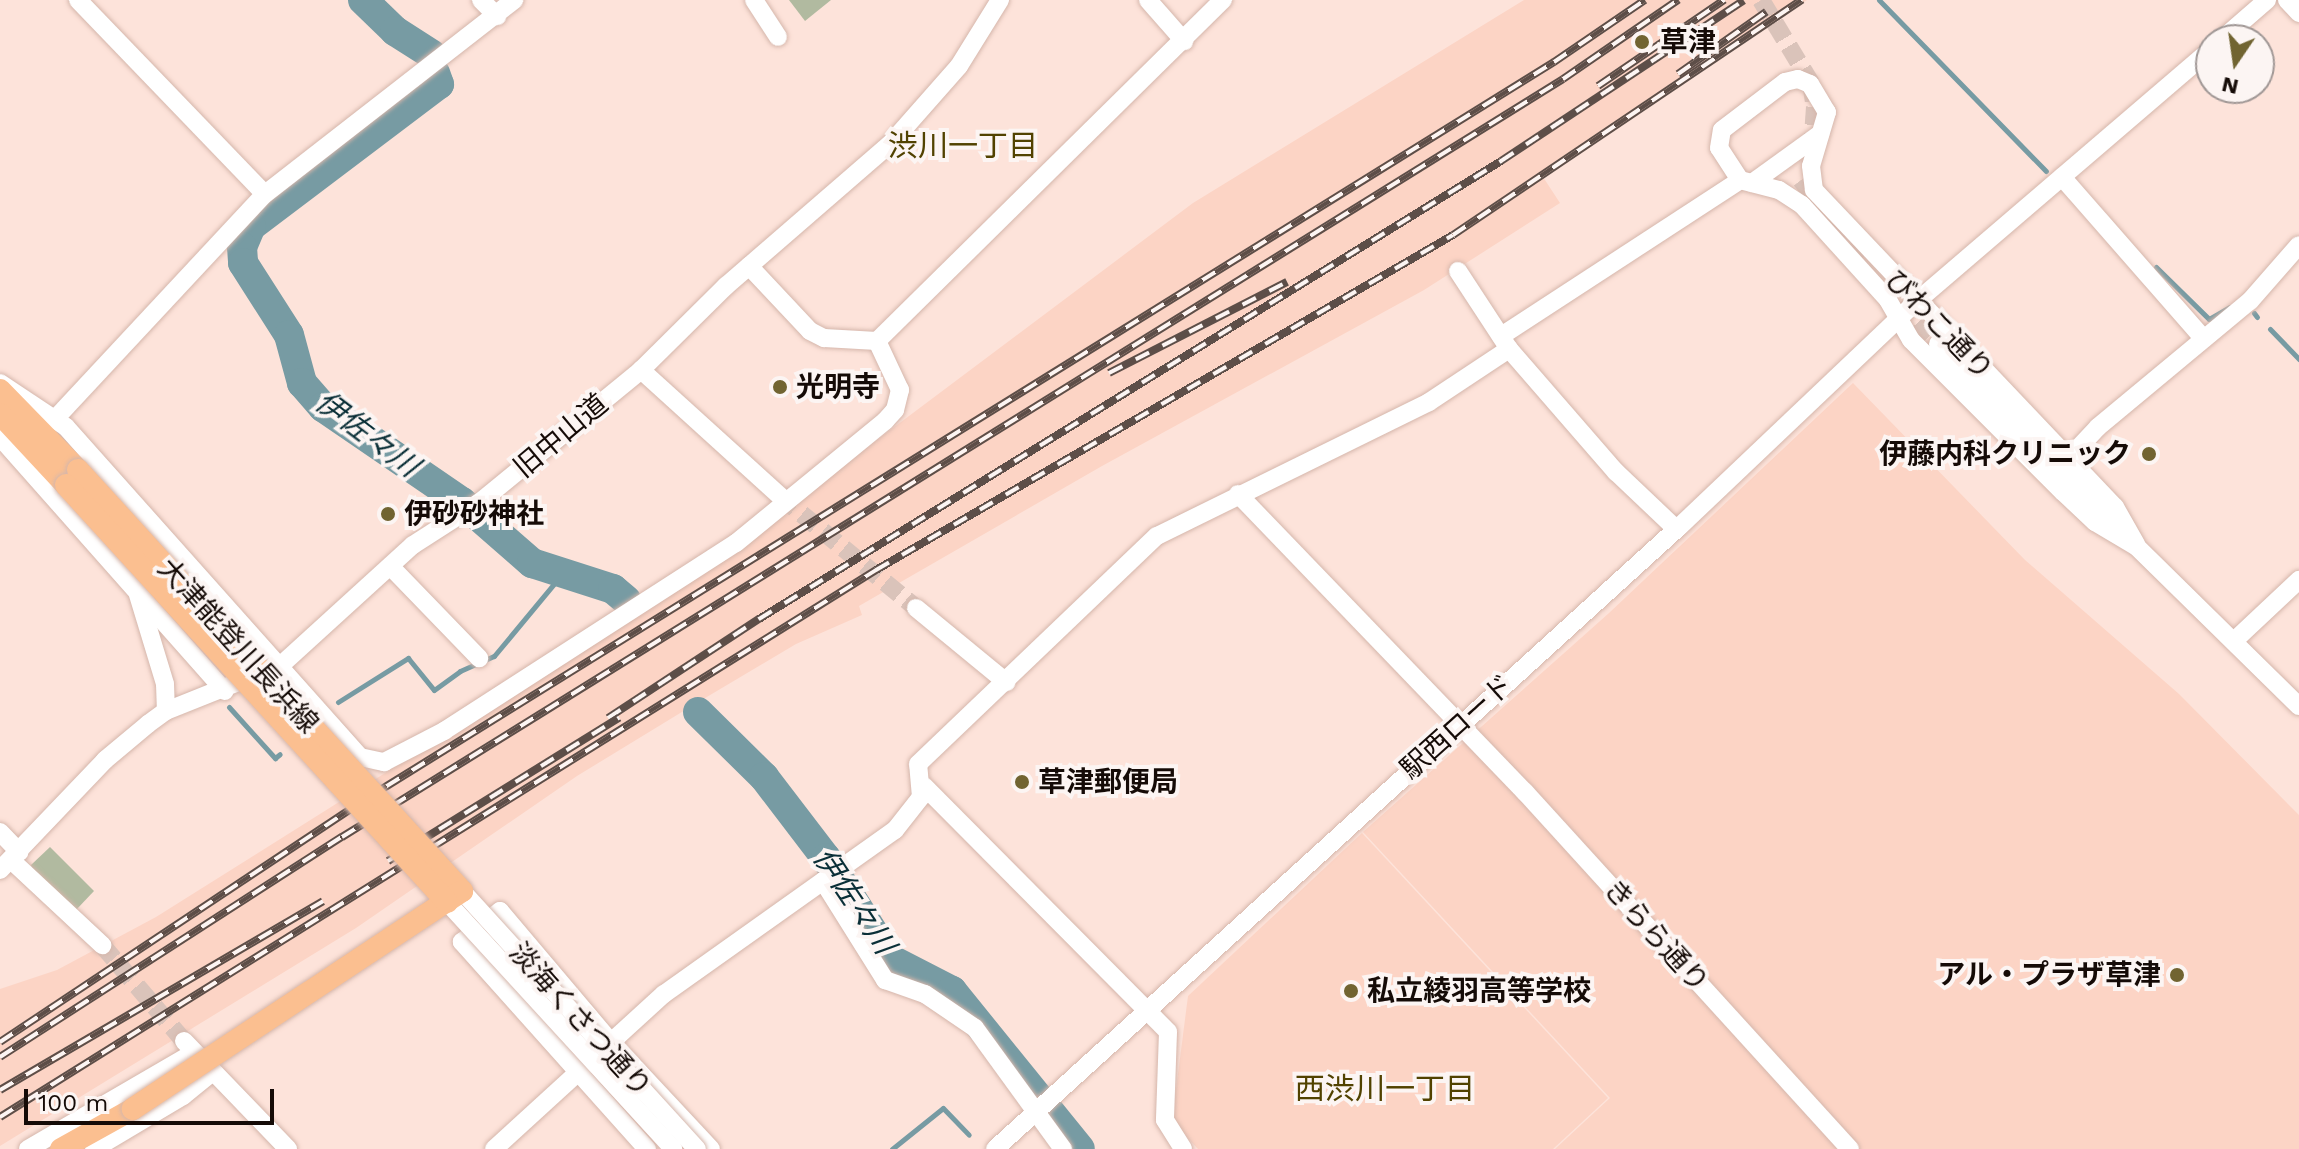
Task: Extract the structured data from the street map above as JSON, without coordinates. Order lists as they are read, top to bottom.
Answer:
{
  "streets": {
    "main road": ["大津能登川長浜線"],
    "street": [
      "びわこ通り",
      "旧中山道",
      "駅西ロード",
      "きらら通り",
      "淡海くさつ通り"
    ]
  },
  "crossings": [
    ["びわこ通り", "駅西ロード"],
    ["大津能登川長浜線", "淡海くさつ通り"],
    ["駅西ロード", "きらら通り"]
  ],
  "districts": ["渋川一丁目", "西渋川一丁目"],
  "water": ["伊佐々川"],
  "places": [
    "草津",
    "光明寺",
    "伊藤内科クリニック",
    "伊砂砂神社",
    "草津郵便局",
    "アル・プラザ草津",
    "私立綾羽高等学校"
  ],
  "scale_bar": "100 m",
  "north": "bottom"
}
